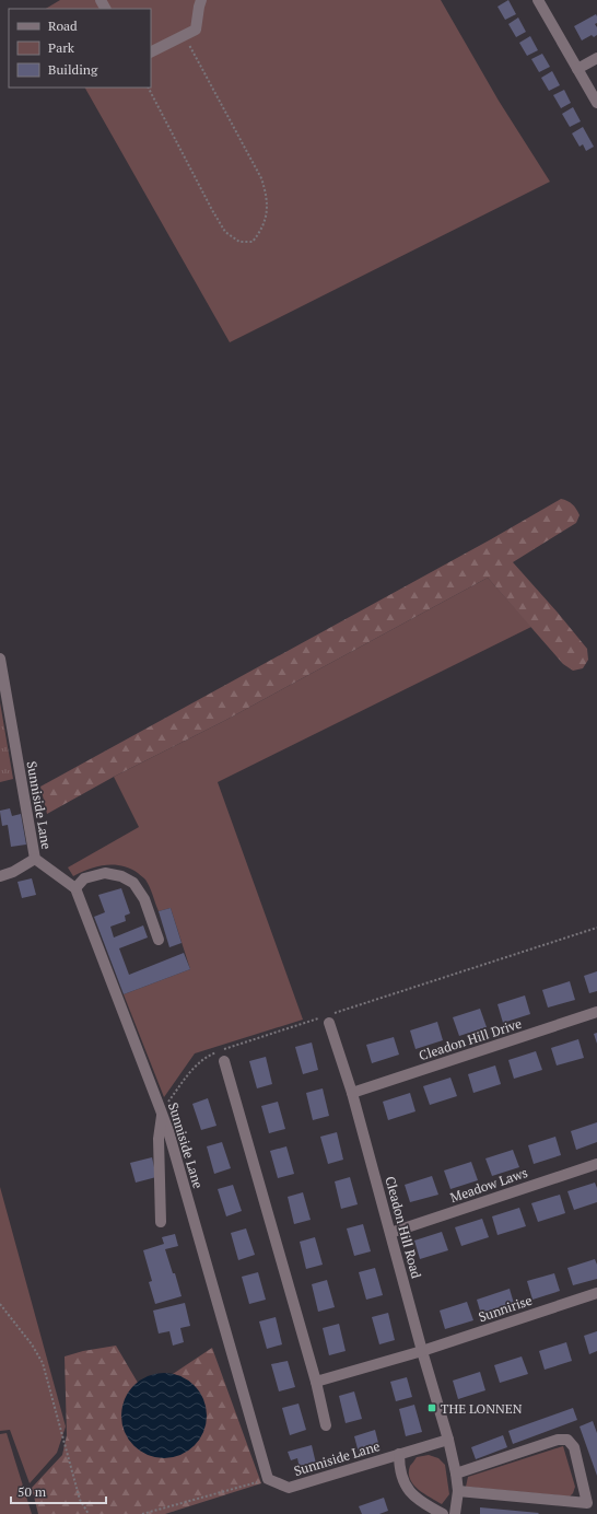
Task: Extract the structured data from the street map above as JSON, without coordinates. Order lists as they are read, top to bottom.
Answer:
{
  "streets": {
    "street": [
      "Sunniside Lane",
      "Cleadon Hill Drive",
      "Meadow Laws",
      "Cleadon Hill Road",
      "Sunnirise"
    ]
  },
  "crossings": [
    ["Sunniside Lane", "Cleadon Hill Road"],
    ["Cleadon Hill Drive", "Cleadon Hill Road"],
    ["Meadow Laws", "Cleadon Hill Road"],
    ["Cleadon Hill Road", "Sunnirise"]
  ],
  "places": {
    "transit": ["THE LONNEN"]
  },
  "legend": ["Road", "Park", "Building"],
  "scale_bar": "50 m"
}
